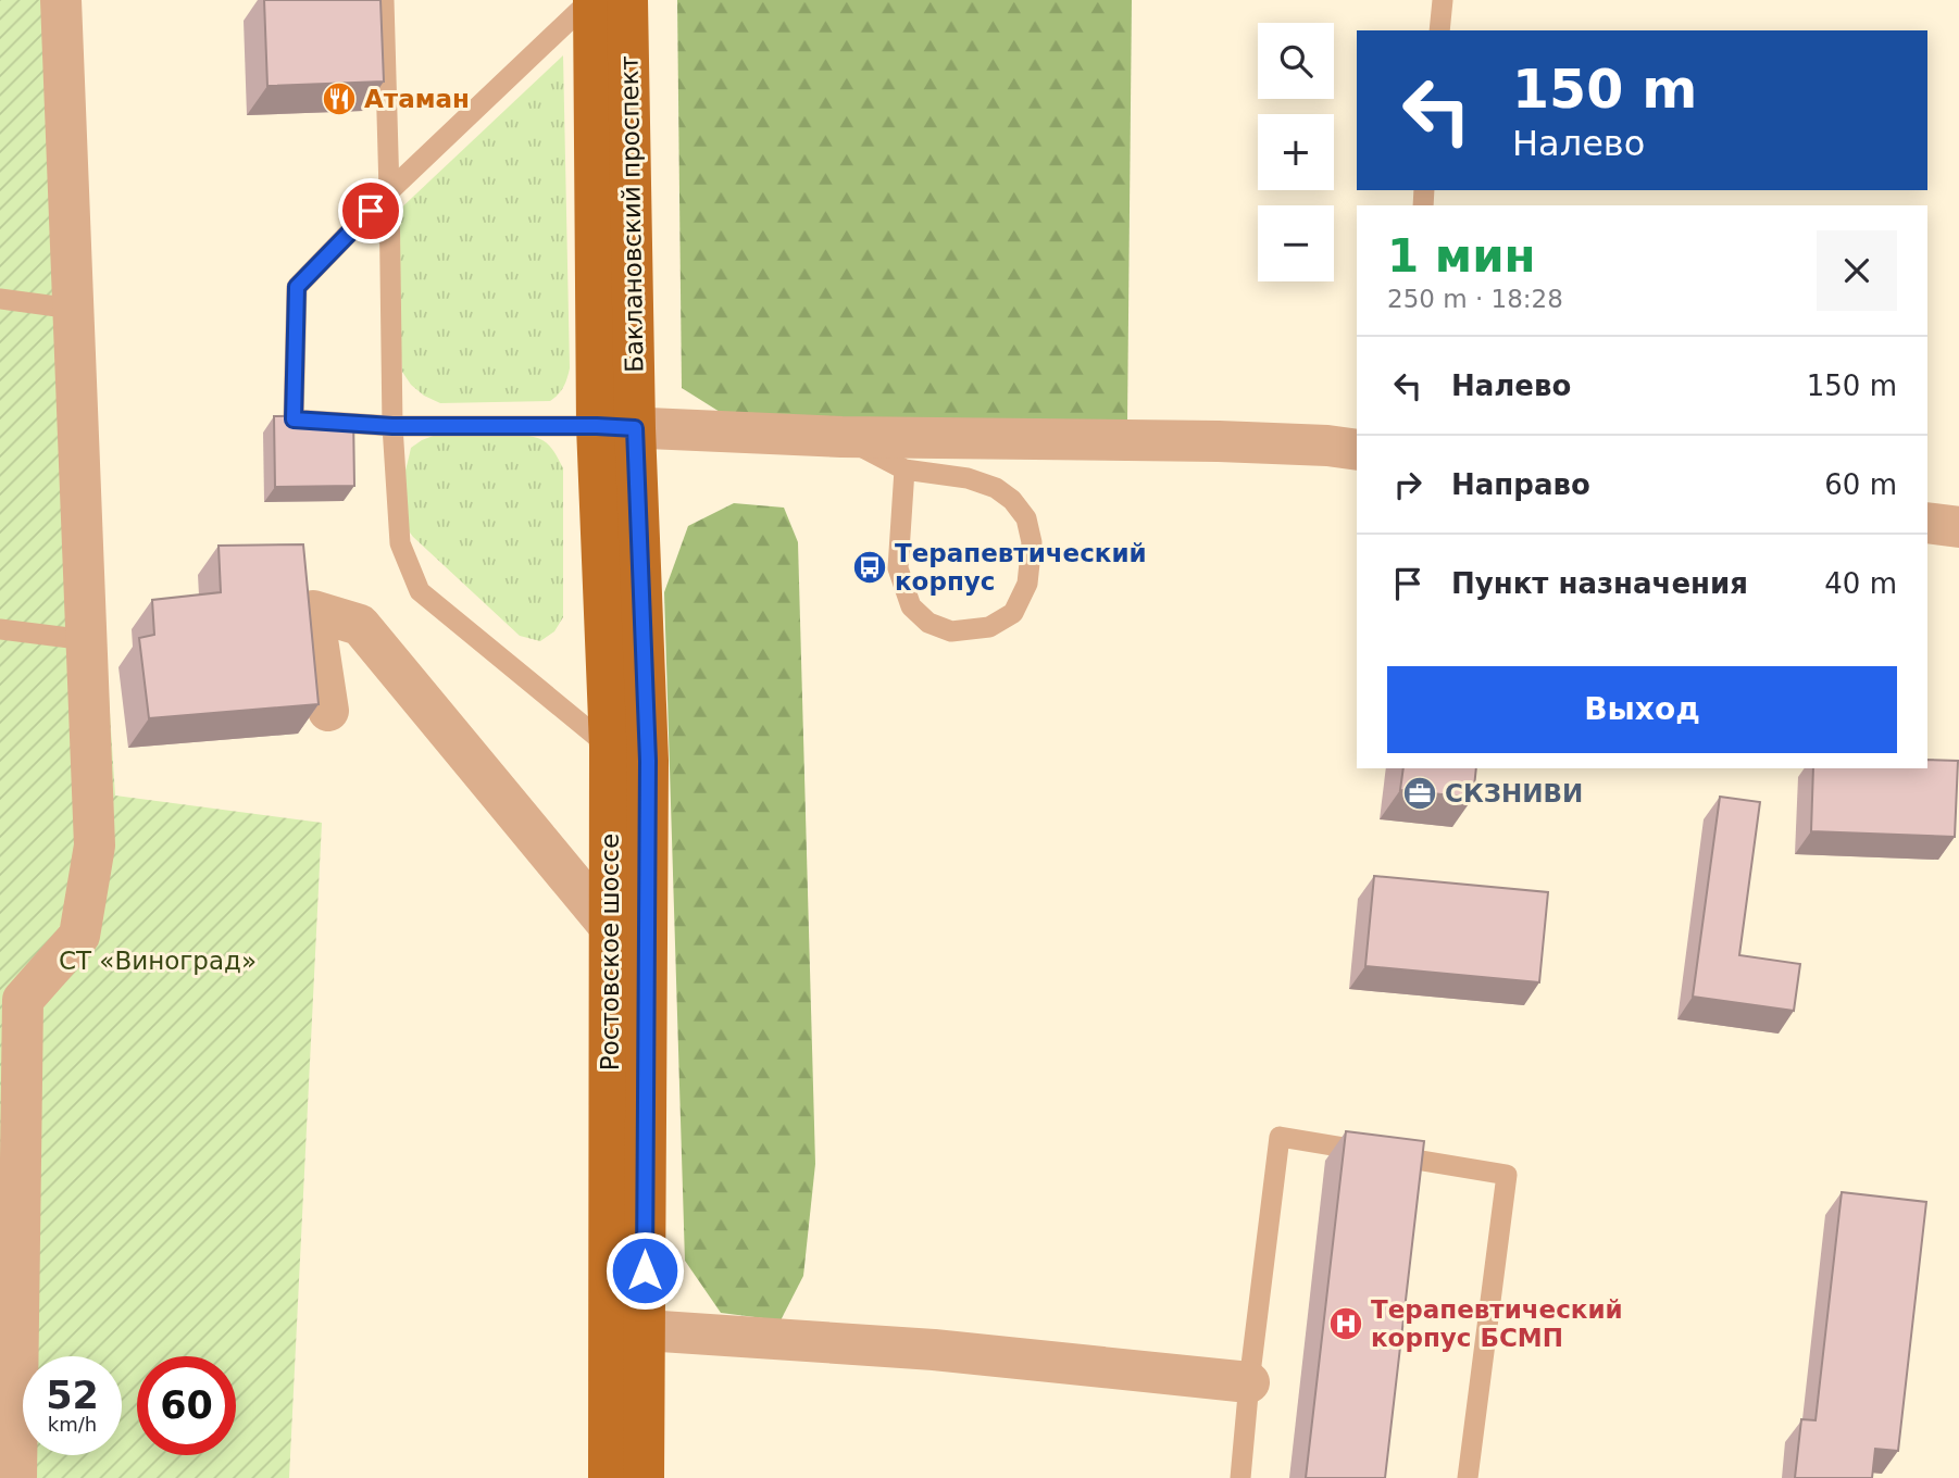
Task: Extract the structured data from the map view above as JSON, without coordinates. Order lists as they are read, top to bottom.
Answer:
{
  "streets": {
    "main road": ["Баклановский проспект", "Ростовское шоссе"]
  },
  "crossings": [
    ["Баклановский проспект", "Ростовское шоссе"]
  ],
  "parks": ["СТ «Виноград»"],
  "places": {
    "restaurant": ["Атаман"],
    "bus stop": ["Терапевтический корпус"],
    "office": ["СКЗНИВИ"],
    "hospital": ["Терапевтический корпус БСМП"]
  },
  "page": {
    "map_buttons": ["+", "−"],
    "turn": ["150 m", "Налево"],
    "heading": ["1 мин", "250 m · 18:28"],
    "list": [
      {
        "name": "Налево",
        "value": "150 m"
      },
      {
        "name": "Направо",
        "value": "60 m"
      },
      {
        "name": "Пункт назначения",
        "value": "40 m"
      }
    ],
    "buttons": "Выход",
    "speed": "52 km/h",
    "limit": "60"
  }
}
